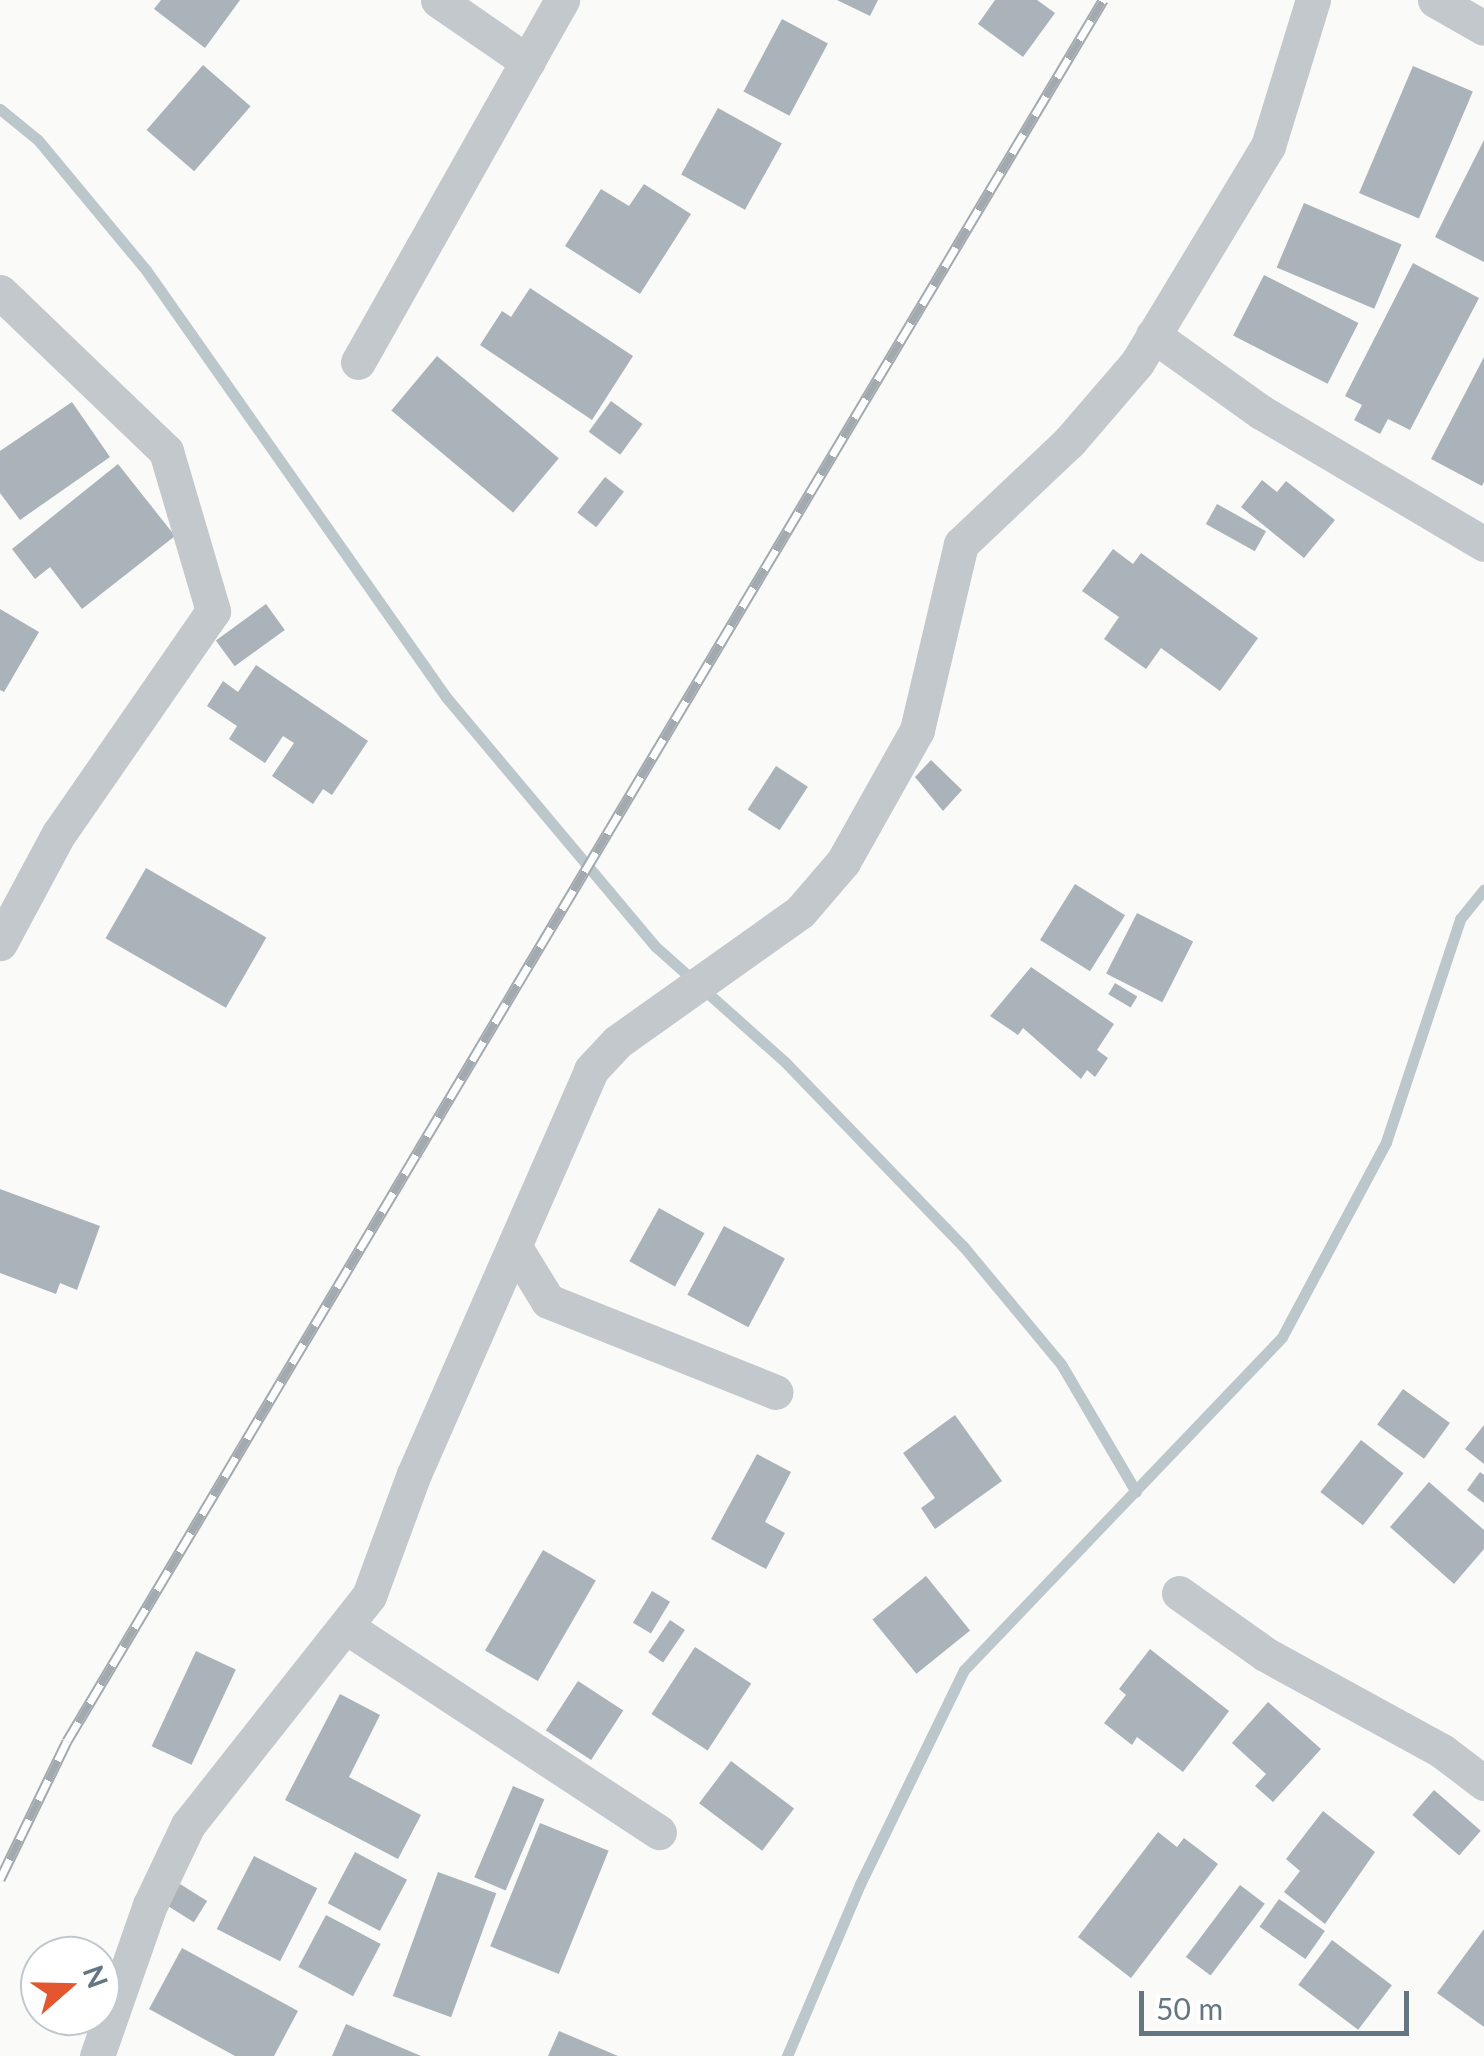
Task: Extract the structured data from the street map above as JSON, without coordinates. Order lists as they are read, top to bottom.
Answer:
{
  "scale_bar": "50 m",
  "north": "right"
}
